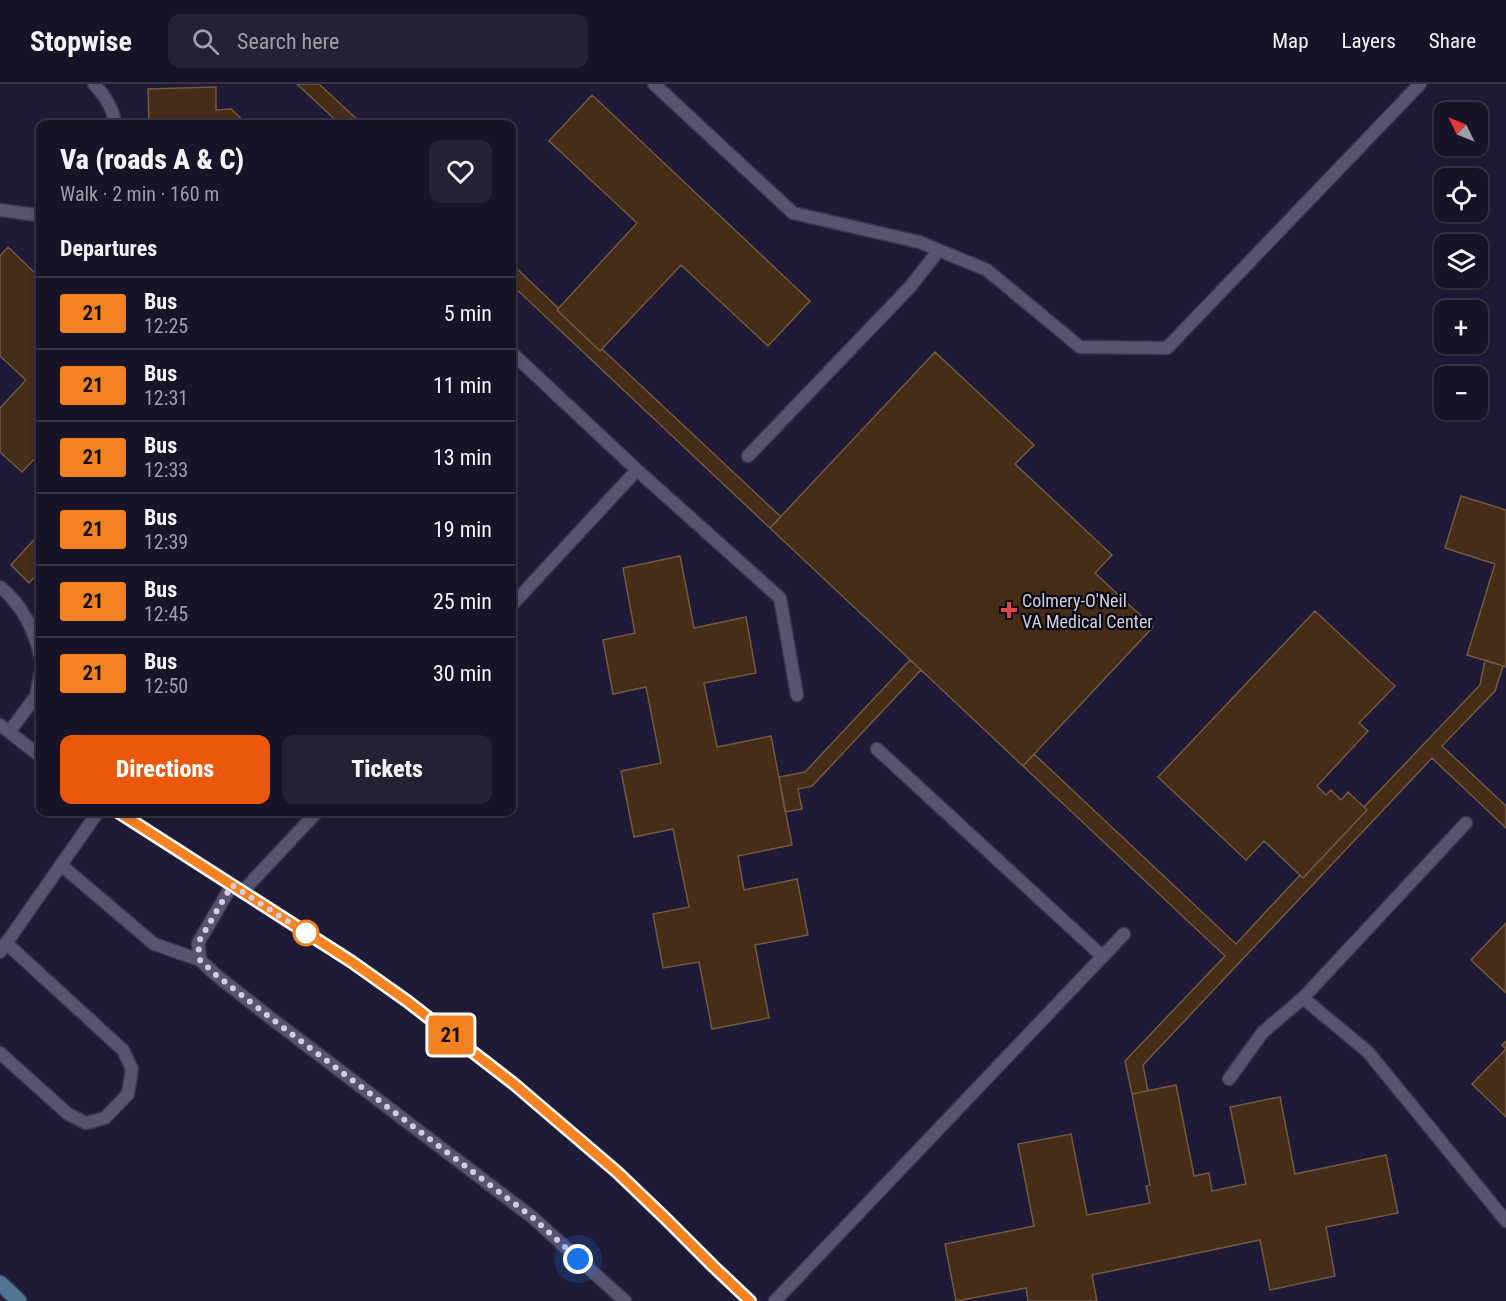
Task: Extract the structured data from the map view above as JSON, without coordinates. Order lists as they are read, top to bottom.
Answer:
{
  "places": {
    "health": ["Colmery-O'Neil VA Medical Center"]
  },
  "lines": ["bus line 21"],
  "north": "top left",
  "page": {
    "header": "Stopwise",
    "search": "Search here",
    "nav": ["Map", "Layers", "Share"],
    "on_map": "21",
    "map_buttons": ["+", "−"],
    "heading": [
      ["Va (roads A & C)", "Walk · 2 min · 160 m"],
      "Departures"
    ],
    "list": [
      {
        "mark": "21",
        "name": "Bus",
        "note": "12:25",
        "value": "5 min"
      },
      {
        "mark": "21",
        "name": "Bus",
        "note": "12:31",
        "value": "11 min"
      },
      {
        "mark": "21",
        "name": "Bus",
        "note": "12:33",
        "value": "13 min"
      },
      {
        "mark": "21",
        "name": "Bus",
        "note": "12:39",
        "value": "19 min"
      },
      {
        "mark": "21",
        "name": "Bus",
        "note": "12:45",
        "value": "25 min"
      },
      {
        "mark": "21",
        "name": "Bus",
        "note": "12:50",
        "value": "30 min"
      }
    ],
    "buttons": ["Directions", "Tickets"]
  }
}
